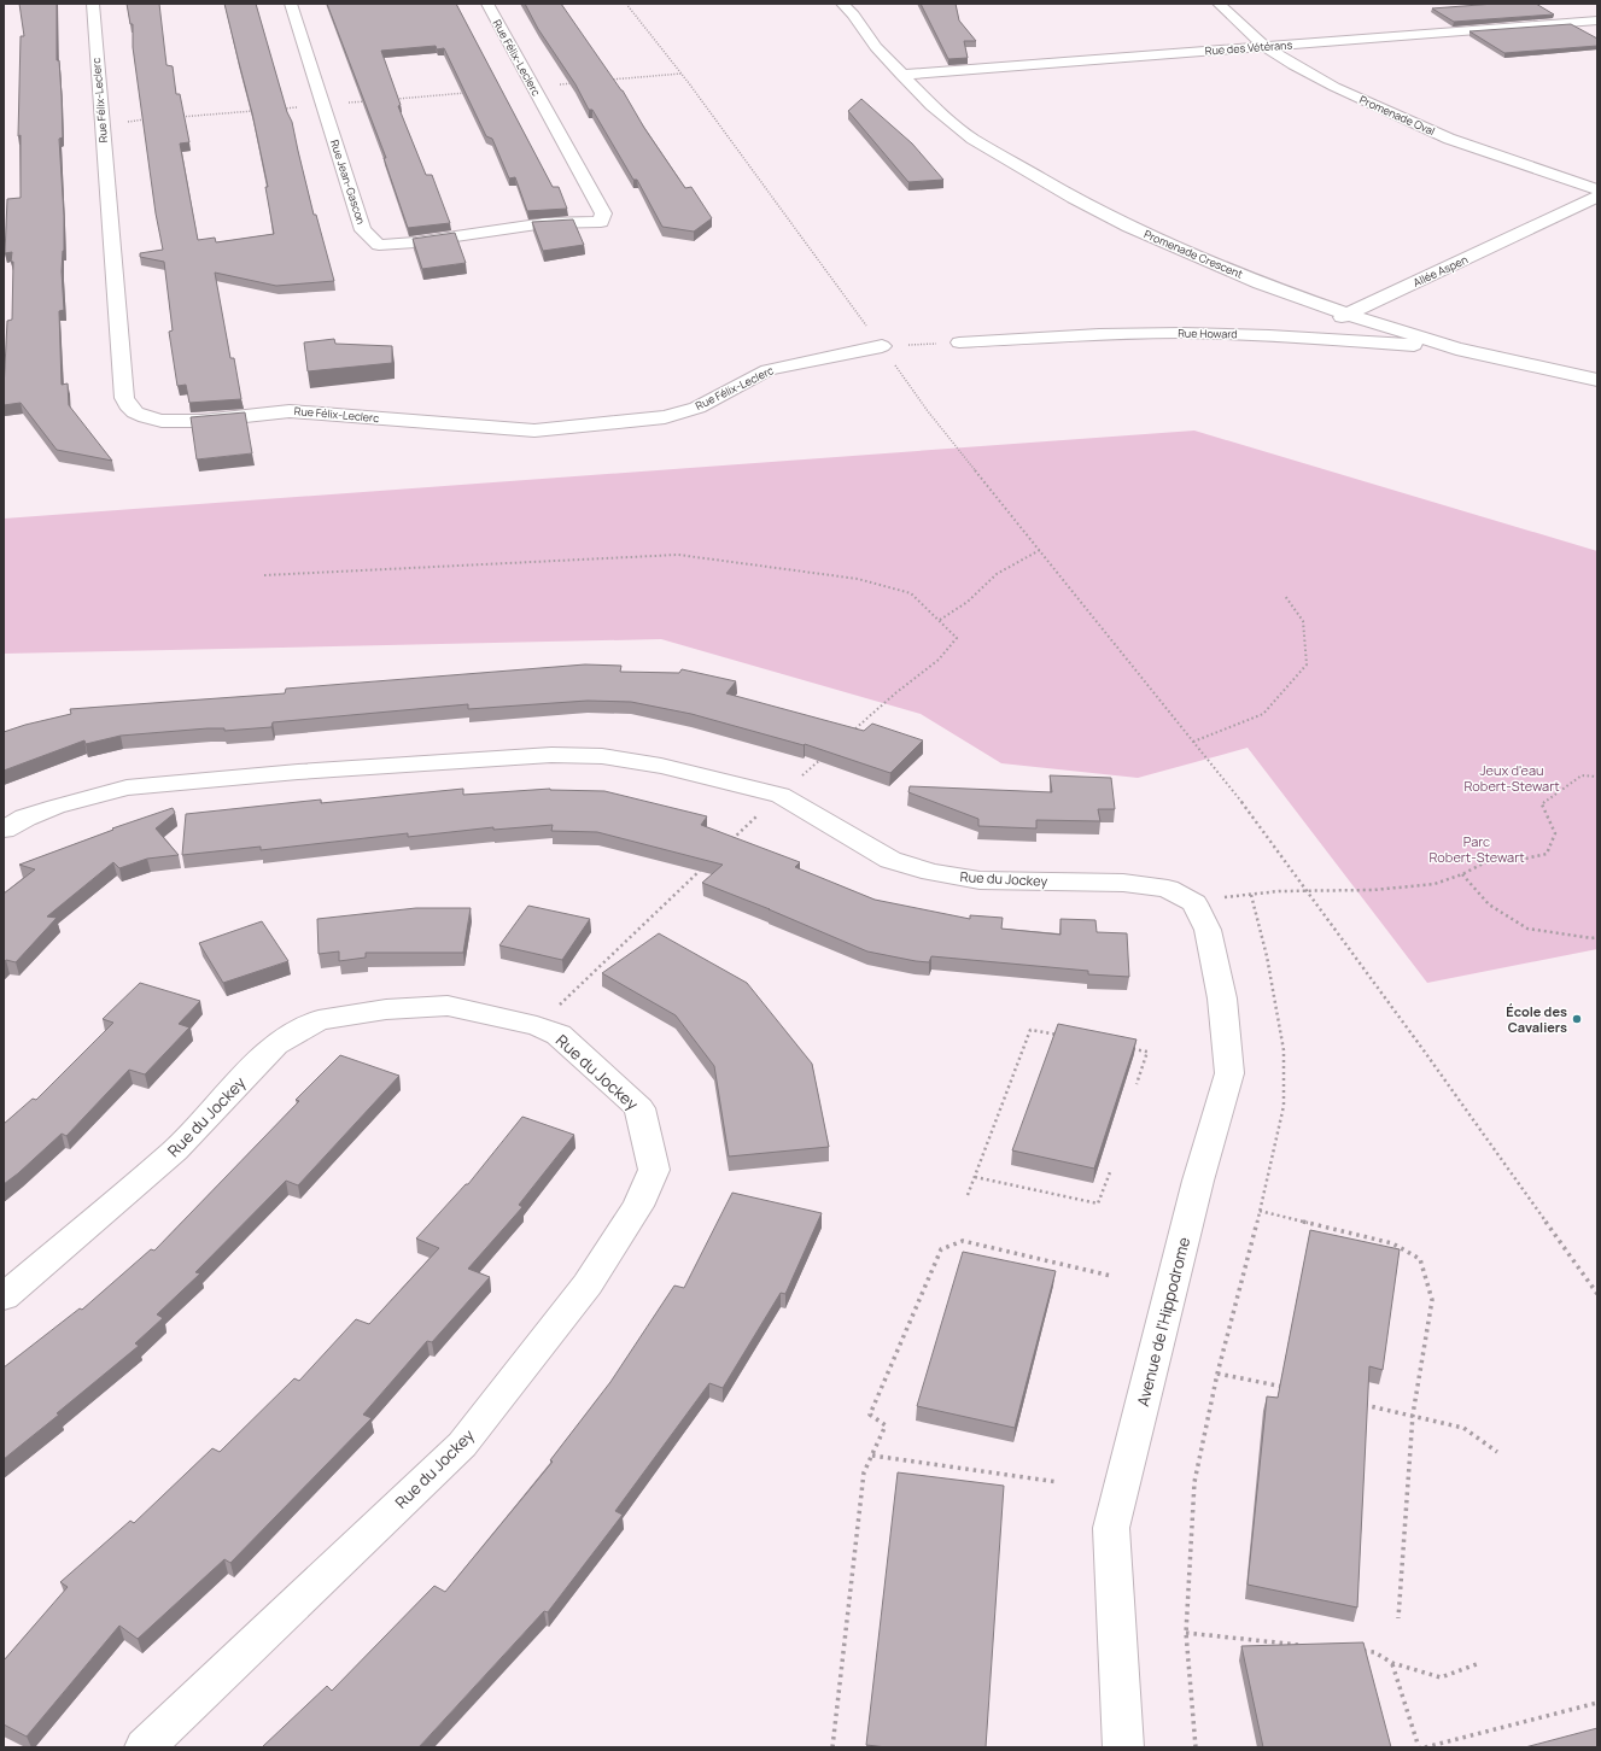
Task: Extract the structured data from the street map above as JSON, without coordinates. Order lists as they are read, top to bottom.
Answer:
{
  "streets": {
    "street": [
      "Rue des Vétérans",
      "Rue Félix-Leclerc",
      "Promenade Oval",
      "Rue Jean-Gascon",
      "Promenade Crescent",
      "Allée Aspen",
      "Rue Howard",
      "Rue du Jockey",
      "Avenue de l'Hippodrome"
    ]
  },
  "crossings": [
    ["Rue des Vétérans", "Promenade Oval"],
    ["Rue des Vétérans", "Promenade Crescent"],
    ["Rue Félix-Leclerc", "Rue Jean-Gascon"],
    ["Promenade Crescent", "Allée Aspen"],
    ["Promenade Crescent", "Rue Howard"],
    ["Allée Aspen", "Rue Howard"],
    ["Rue du Jockey", "Avenue de l'Hippodrome"]
  ],
  "parks": ["Jeux d'eau Robert-Stewart", "Parc Robert-Stewart"],
  "places": ["École des Cavaliers"]
}
